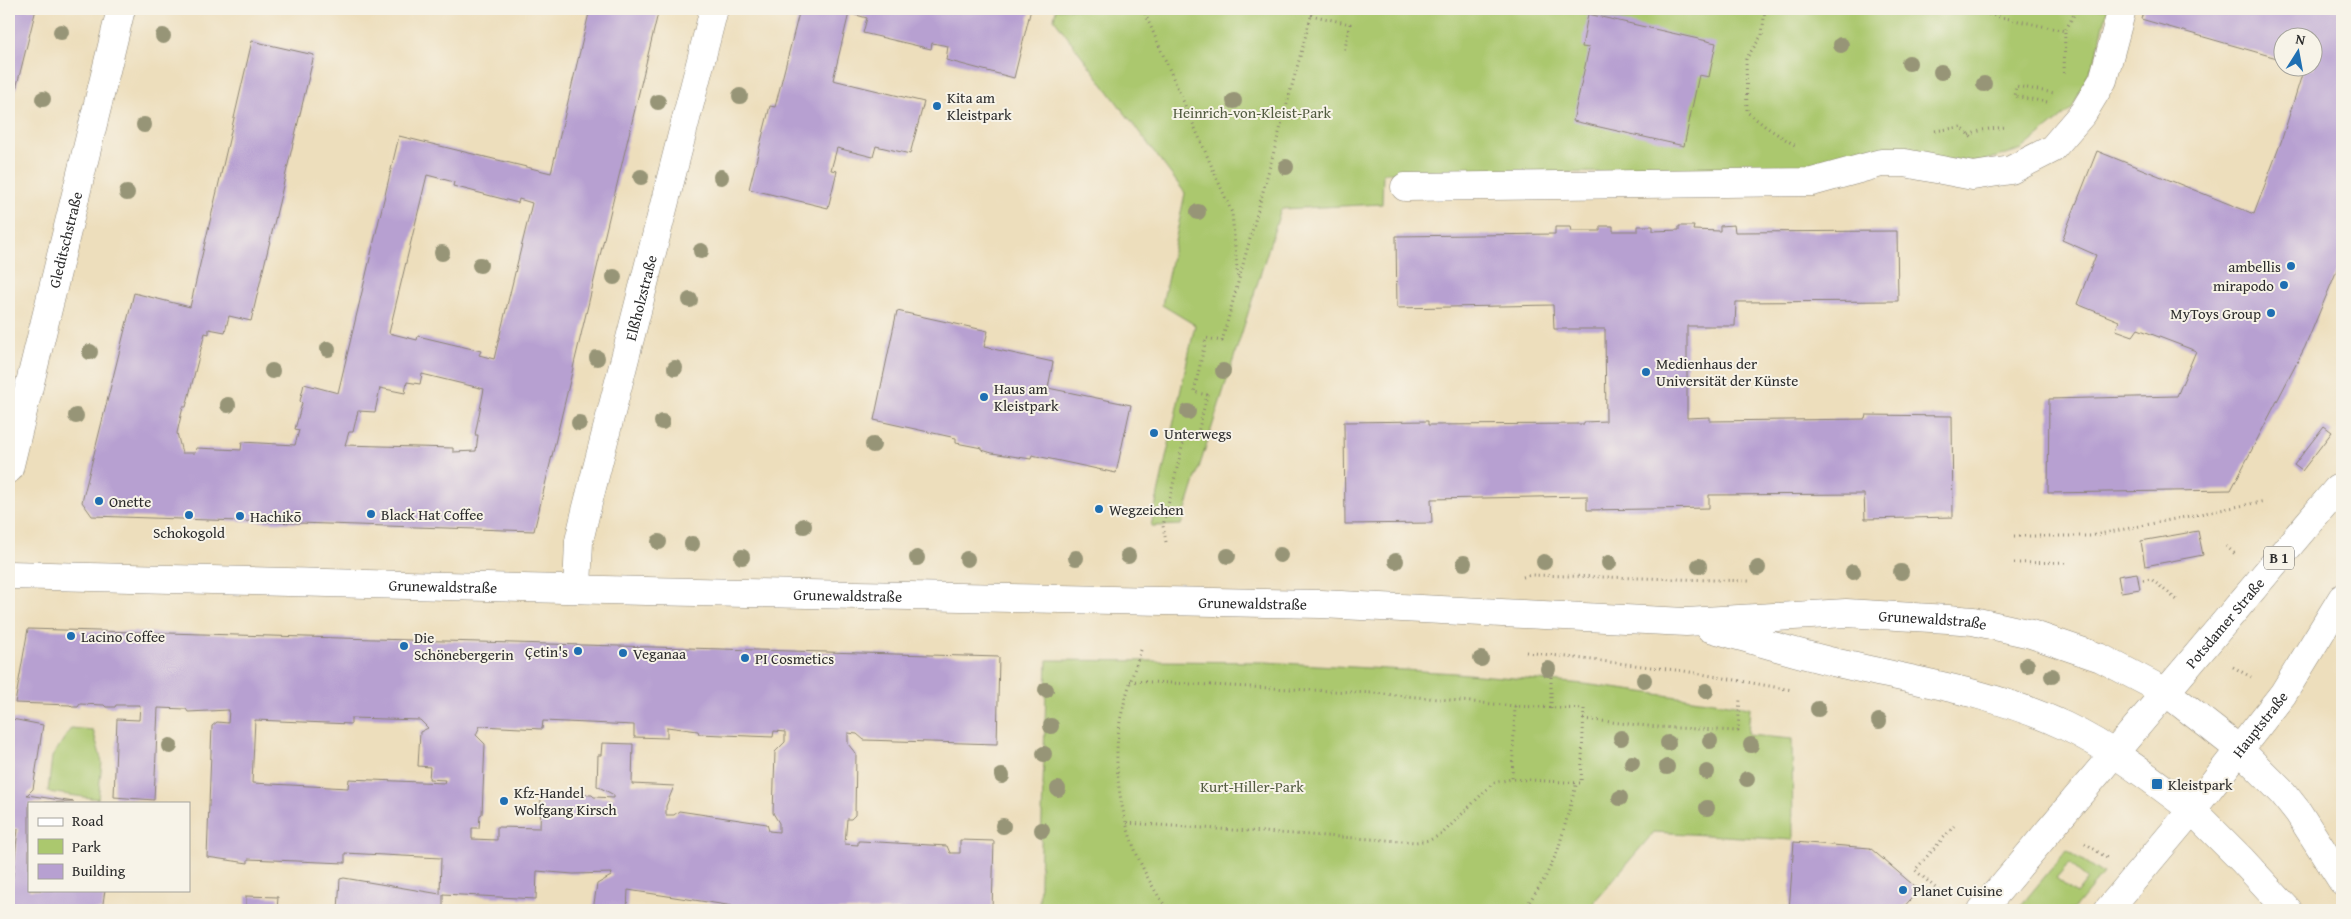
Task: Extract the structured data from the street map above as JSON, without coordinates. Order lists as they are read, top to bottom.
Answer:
{
  "streets": {
    "main road": [
      "Gleditschstraße",
      "Elßholzstraße",
      "B 1",
      "Grunewaldstraße",
      "Potsdamer Straße",
      "Hauptstraße"
    ]
  },
  "crossings": [
    ["Elßholzstraße", "Grunewaldstraße"],
    ["B 1", "Grunewaldstraße"],
    ["B 1", "Potsdamer Straße"],
    ["Grunewaldstraße", "Potsdamer Straße"],
    ["Grunewaldstraße", "Hauptstraße"]
  ],
  "parks": ["Heinrich-von-Kleist-Park", "Kurt-Hiller-Park"],
  "places": {
    "other": [
      "Kita am Kleistpark",
      "ambellis",
      "mirapodo",
      "MyToys Group",
      "Medienhaus der Universität der Künste",
      "Haus am Kleistpark",
      "Unterwegs",
      "Onette",
      "Wegzeichen",
      "Black Hat Coffee",
      "Schokogold",
      "Hachikō",
      "Lacino Coffee",
      "Die Schönebergerin",
      "Çetin's",
      "Veganaa",
      "PI Cosmetics",
      "Kfz-Handel Wolfgang Kirsch",
      "Planet Cuisine"
    ],
    "transit": ["Kleistpark"]
  },
  "legend": ["Road", "Park", "Building"],
  "north": "top"
}
